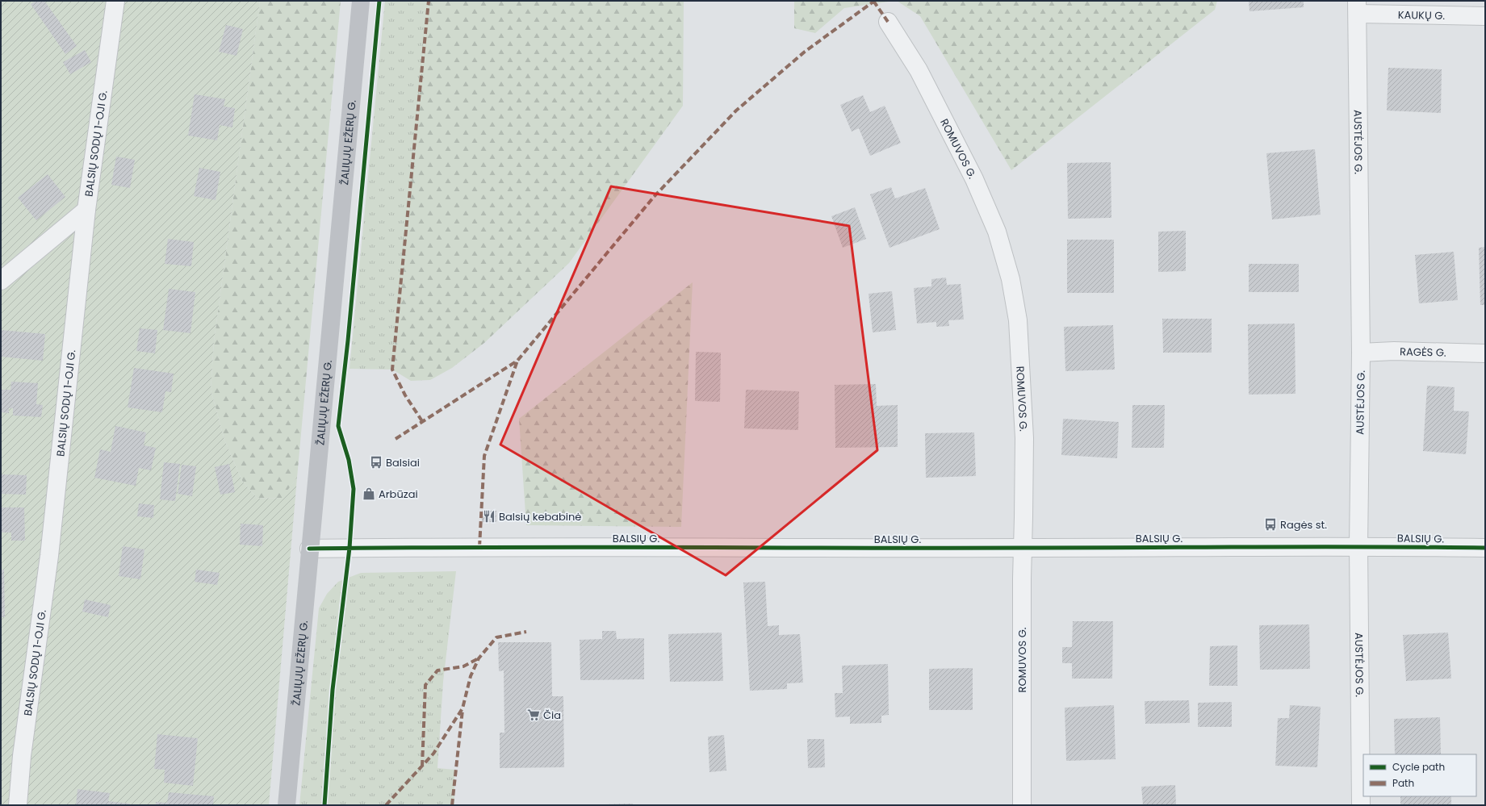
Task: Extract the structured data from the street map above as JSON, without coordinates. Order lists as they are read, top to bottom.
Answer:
{
  "streets": {
    "main road": ["ŽALIŲJŲ EŽERŲ G."],
    "street": [
      "KAUKŲ G.",
      "AUSTĖJOS G.",
      "BALSIŲ SODŲ 1-OJI G.",
      "ROMUVOS G.",
      "RAGĖS G.",
      "BALSIŲ G."
    ]
  },
  "crossings": [
    ["KAUKŲ G.", "AUSTĖJOS G."],
    ["AUSTĖJOS G.", "RAGĖS G."],
    ["AUSTĖJOS G.", "BALSIŲ G."],
    ["ŽALIŲJŲ EŽERŲ G.", "BALSIŲ G."],
    ["ROMUVOS G.", "BALSIŲ G."]
  ],
  "places": {
    "bus stop": ["Balsiai", "Ragės st."],
    "shop": ["Arbūzai"],
    "restaurant": ["Balsių kebabinė"],
    "supermarket": ["Čia"]
  },
  "legend": ["Cycle path", "Path"]
}
